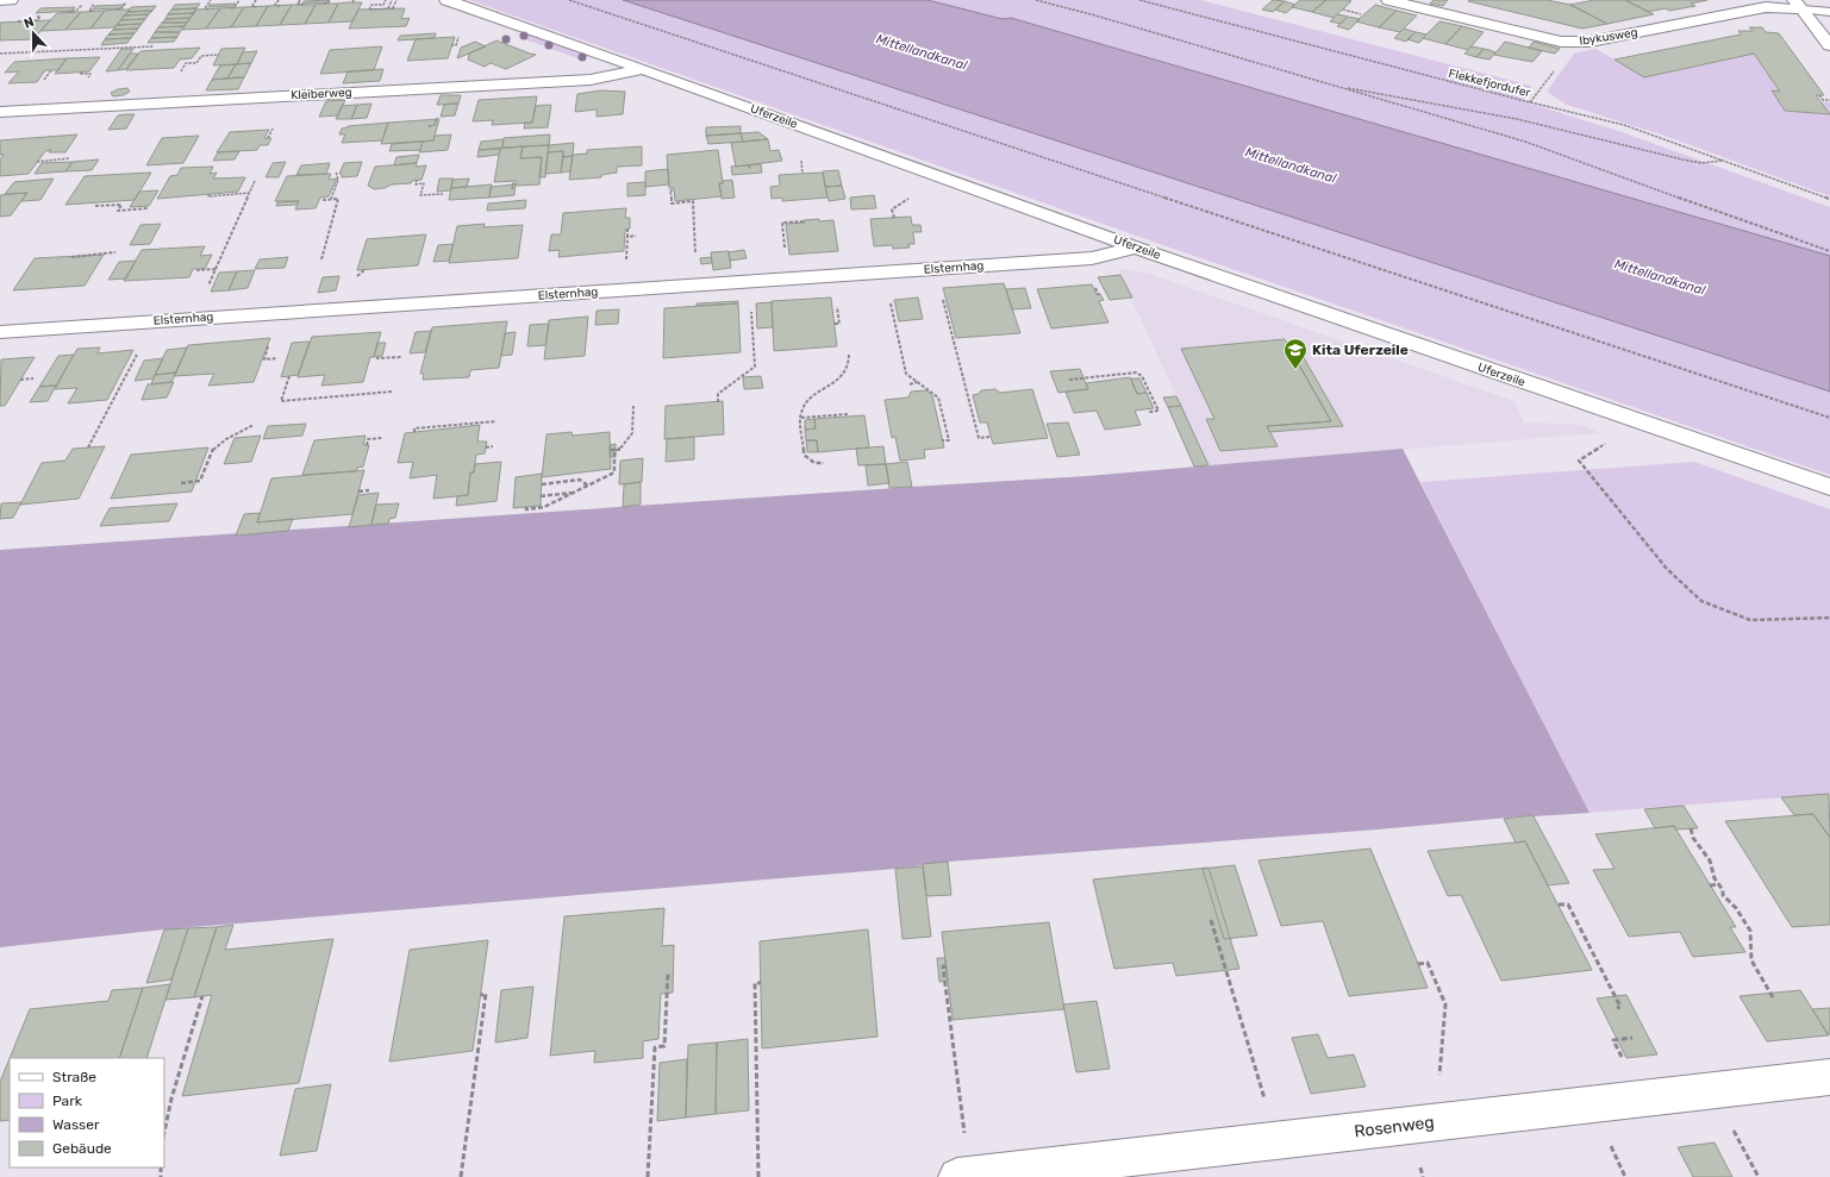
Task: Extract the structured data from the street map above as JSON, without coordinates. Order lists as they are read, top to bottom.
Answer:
{
  "streets": {
    "street": [
      "Ibykusweg",
      "Kleiberweg",
      "Uferzeile",
      "Elsternhag",
      "Rosenweg"
    ],
    "path": ["Flekkefjordufer"]
  },
  "crossings": [
    ["Kleiberweg", "Uferzeile"],
    ["Uferzeile", "Elsternhag"]
  ],
  "water": ["Mittellandkanal"],
  "places": {
    "school or university": ["Kita Uferzeile"]
  },
  "legend": [
    "Straße",
    "Park",
    "Wasser",
    "Gebäude"
  ],
  "north": "top"
}
